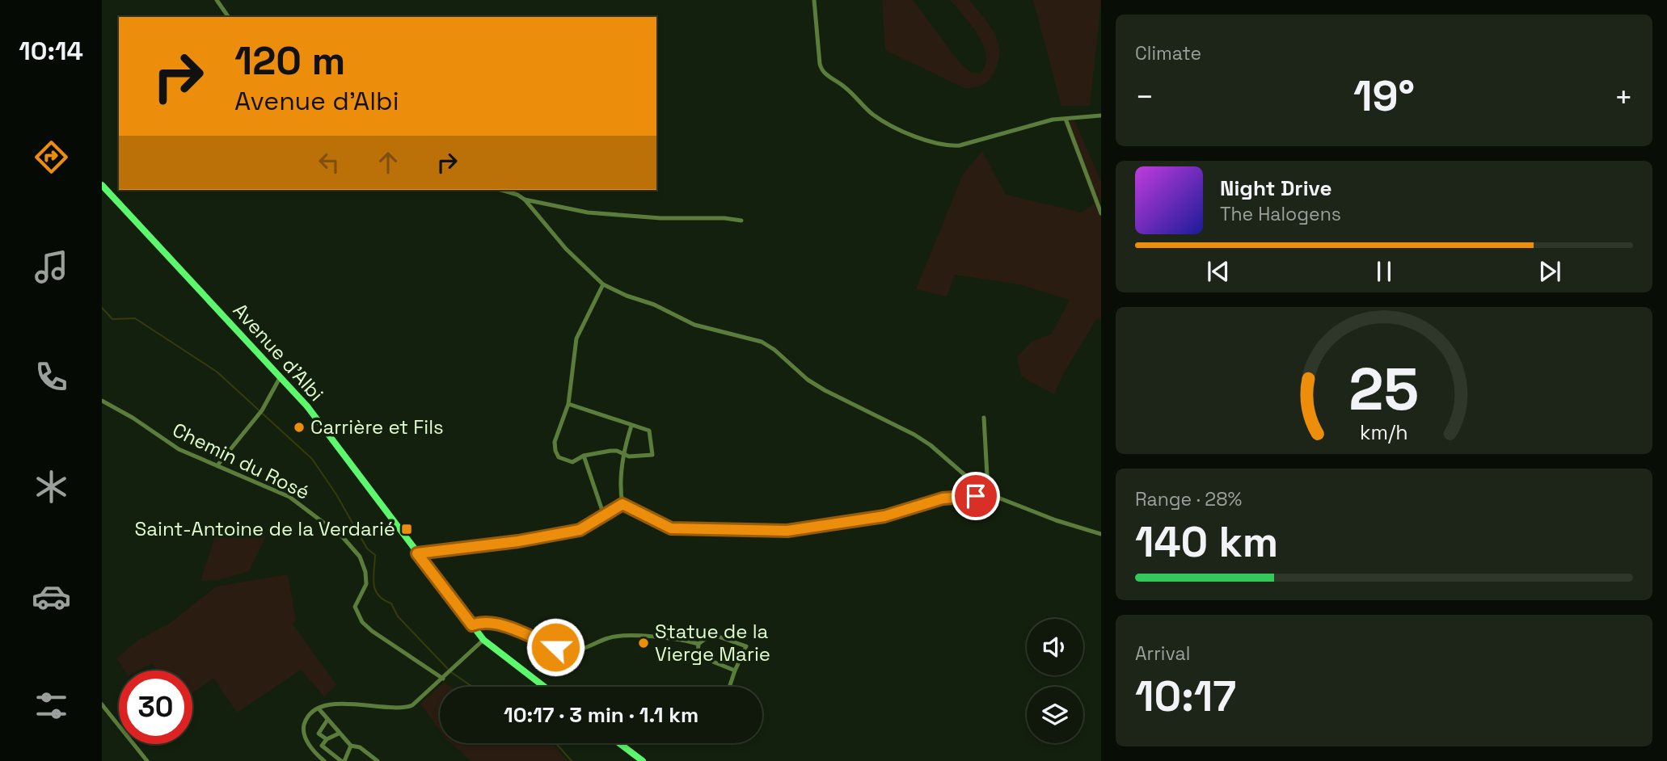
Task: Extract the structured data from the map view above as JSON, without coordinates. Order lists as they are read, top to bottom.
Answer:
{
  "streets": {
    "main road": ["Avenue d'Albi"],
    "street": ["Chemin du Rosé"]
  },
  "places": {
    "other": ["Carrière et Fils", "Statue de la Vierge Marie"],
    "transit": ["Saint-Antoine de la Verdarié"]
  },
  "page": {
    "tabs": "10:14",
    "tile": [
      "Climate",
      ["Range · 28%", "140 km"],
      ["Arrival", "10:17"]
    ],
    "turn": ["120 m", "Avenue d'Albi"],
    "heat": ["−", "19°", "+"],
    "song": ["Night Drive", "The Halogens"],
    "limit": "30",
    "trip": "10:17 · 3 min · 1.1 km",
    "gauge": ["25", "km/h"]
  }
}
